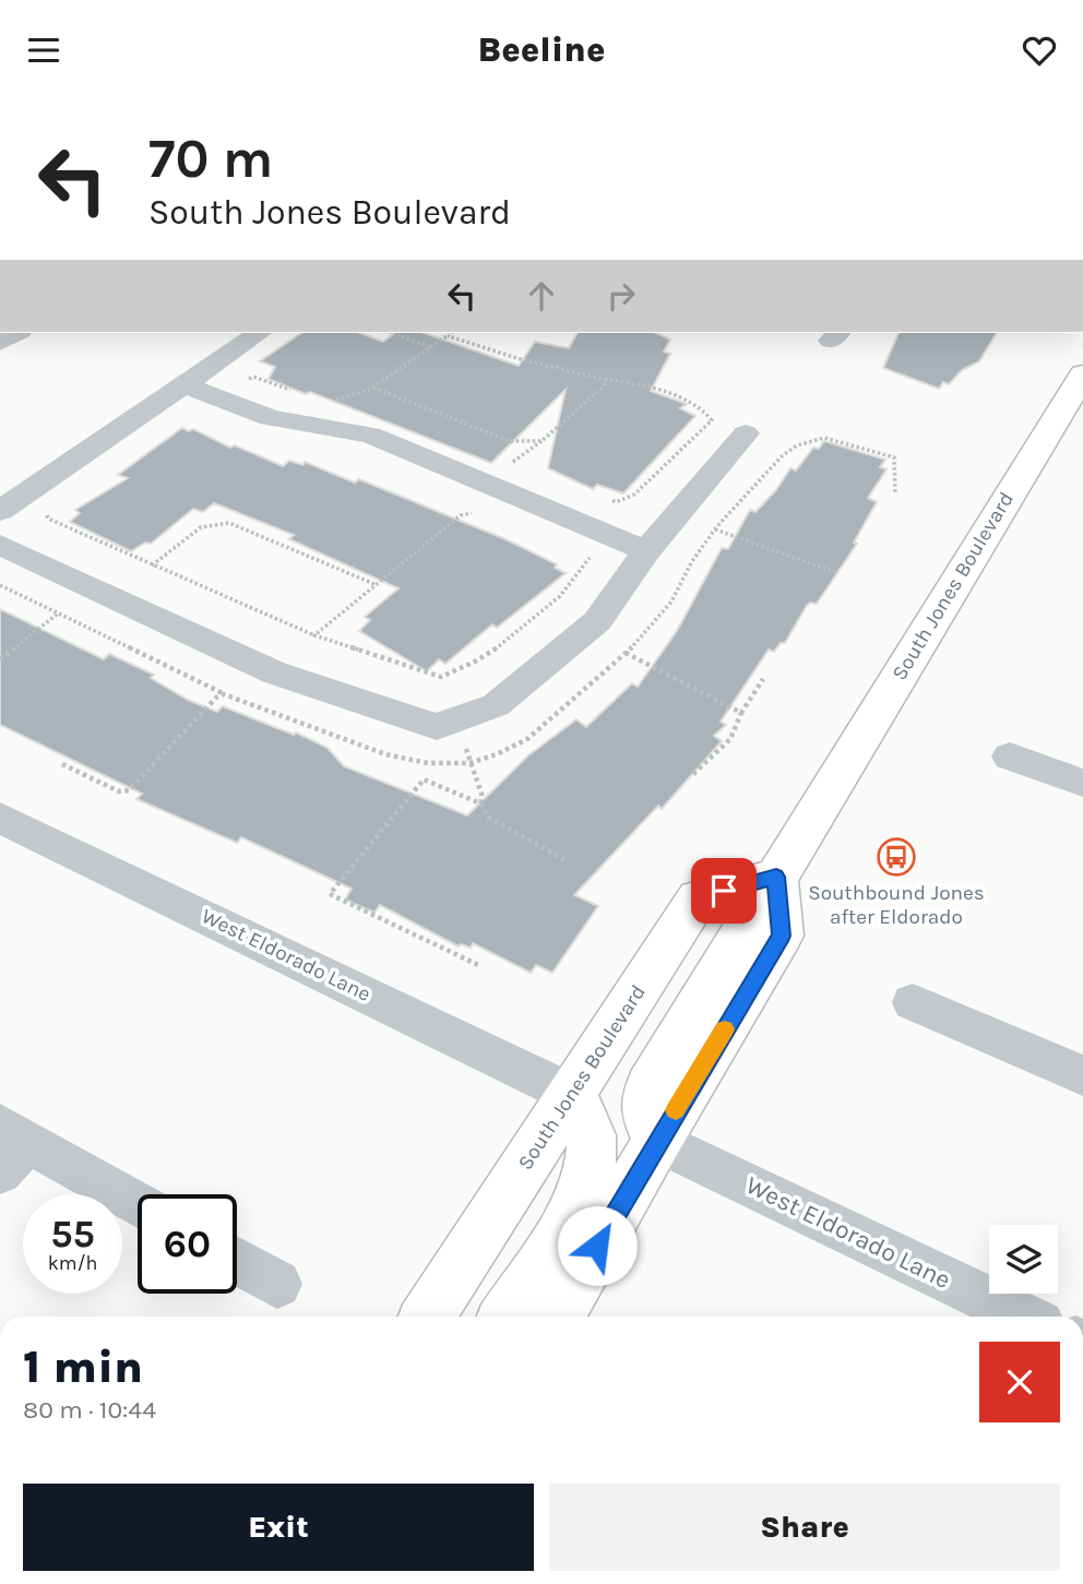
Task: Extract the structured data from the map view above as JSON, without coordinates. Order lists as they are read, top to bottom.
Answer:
{
  "streets": {
    "main road": ["South Jones Boulevard"],
    "street": ["West Eldorado Lane"]
  },
  "crossings": [
    ["South Jones Boulevard", "West Eldorado Lane"]
  ],
  "places": {
    "bus stop": ["Southbound Jones after Eldorado"]
  },
  "page": {
    "header": "Beeline",
    "turn": ["70 m", "South Jones Boulevard"],
    "speed": "55 km/h",
    "limit": "60",
    "heading": ["1 min", "80 m · 10:44"],
    "buttons": ["Exit", "Share"]
  }
}
